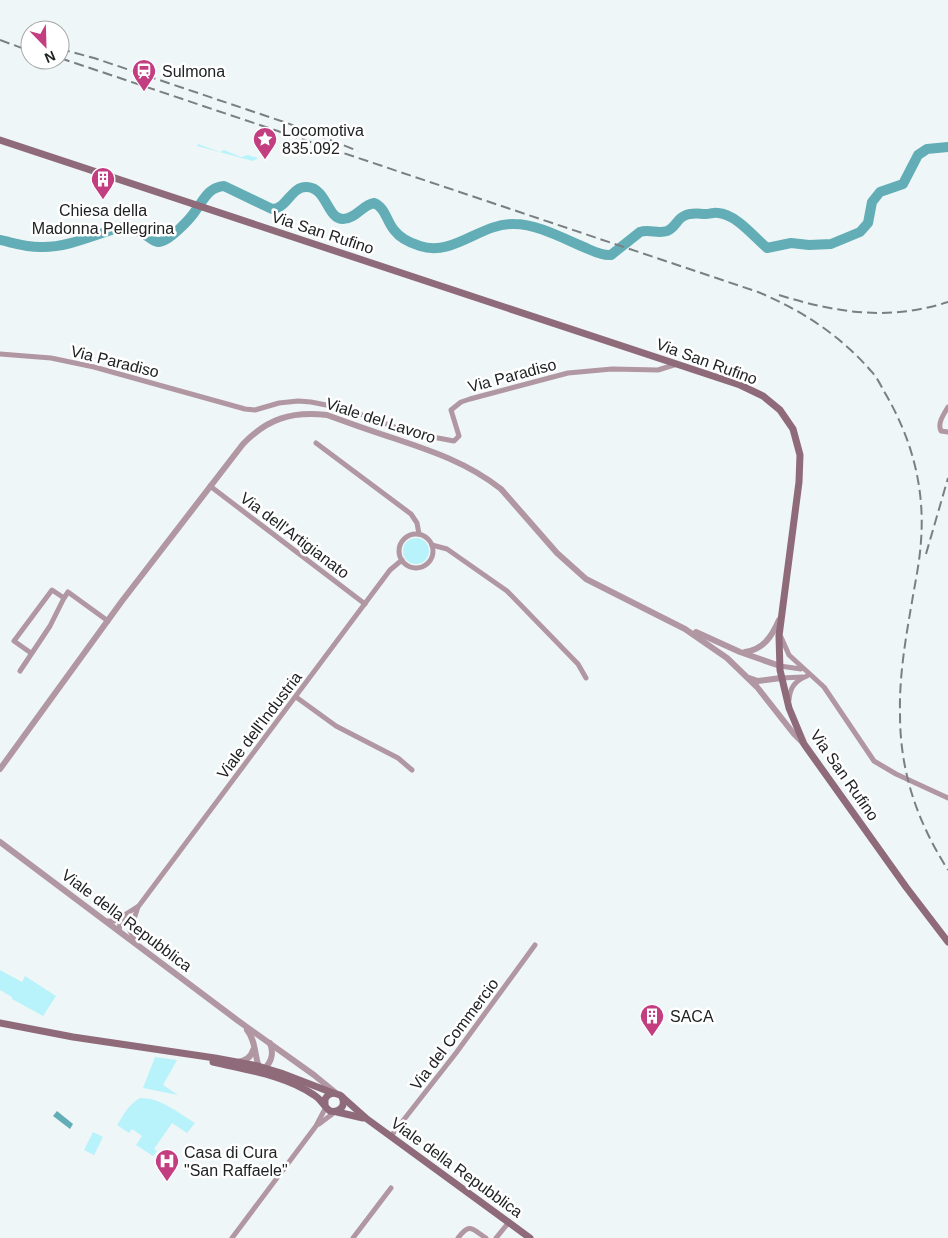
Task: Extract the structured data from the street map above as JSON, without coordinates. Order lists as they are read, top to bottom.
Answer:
{
  "streets": {
    "main road": ["Via San Rufino", "Viale della Repubblica"],
    "street": [
      "Via Paradiso",
      "Viale del Lavoro",
      "Via dell'Artigianato",
      "Viale dell'Industria",
      "Via del Commercio"
    ]
  },
  "crossings": [
    ["Via San Rufino", "Via Paradiso"],
    ["Via San Rufino", "Viale del Lavoro"],
    ["Viale del Lavoro", "Via dell'Artigianato"],
    ["Via dell'Artigianato", "Viale dell'Industria"],
    ["Viale dell'Industria", "Viale della Repubblica"],
    ["Viale della Repubblica", "Via del Commercio"]
  ],
  "places": {
    "station": ["Sulmona"],
    "place": ["Locomotiva 835.092"],
    "building": ["Chiesa della Madonna Pellegrina", "SACA"],
    "hospital": ["Casa di Cura \"San Raffaele\""]
  },
  "north": "bottom right"
}
